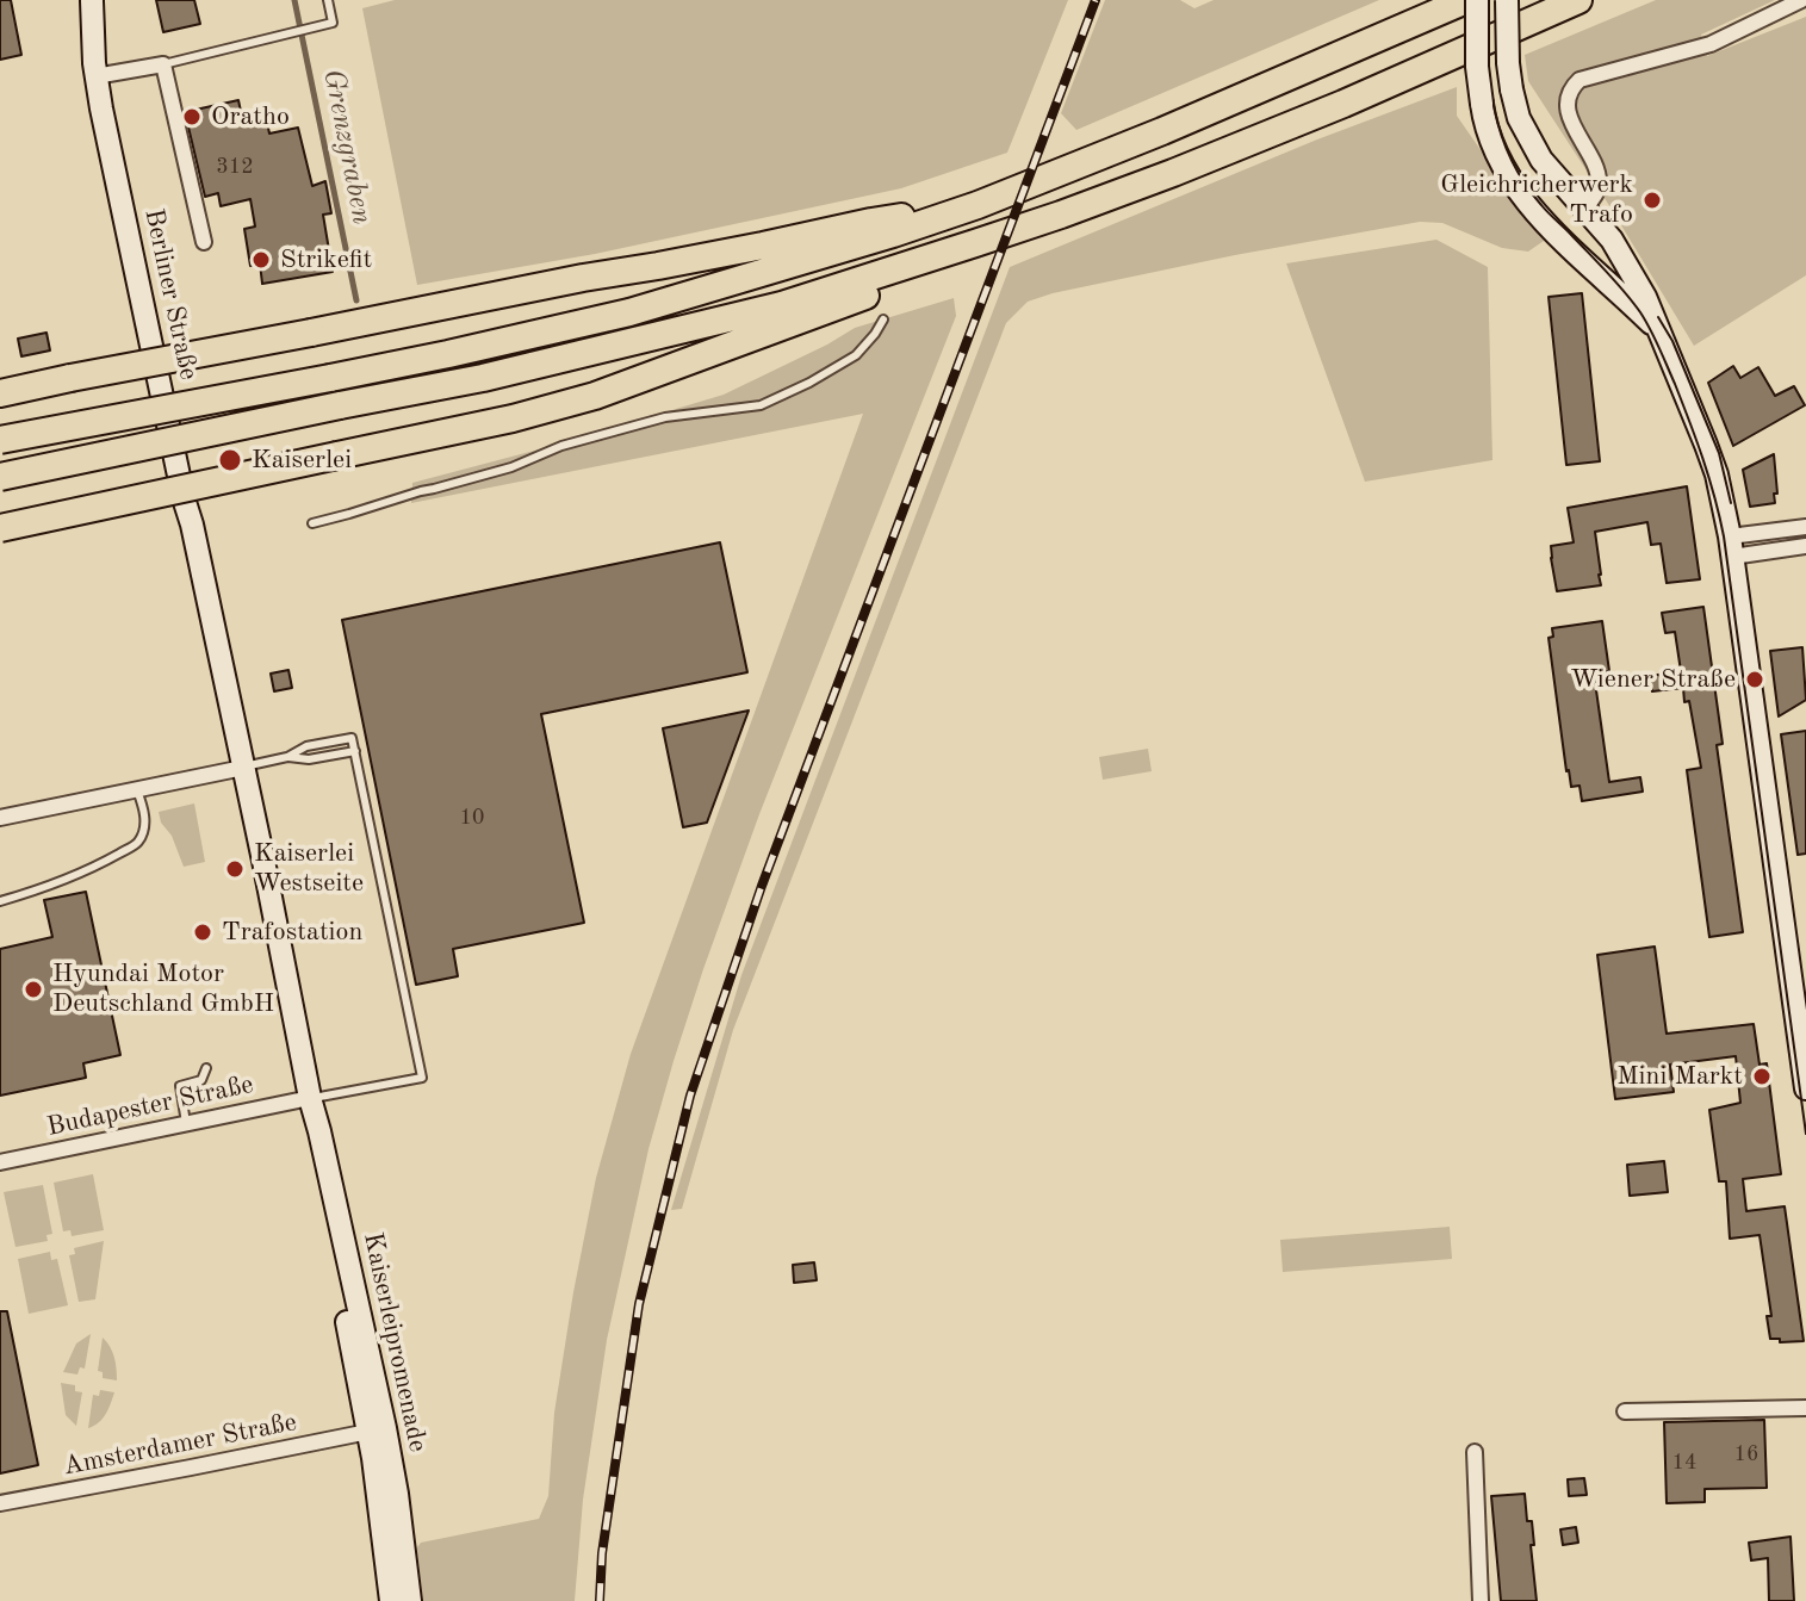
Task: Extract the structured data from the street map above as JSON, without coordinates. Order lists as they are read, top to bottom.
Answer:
{
  "streets": {
    "main road": ["Berliner Straße", "Kaiserleipromenade"],
    "street": ["Budapester Straße", "Amsterdamer Straße"]
  },
  "crossings": [
    ["Berliner Straße", "Kaiserleipromenade"],
    ["Budapester Straße", "Kaiserleipromenade"],
    ["Kaiserleipromenade", "Amsterdamer Straße"]
  ],
  "water": ["Grenzgraben"],
  "places": [
    "Oratho",
    "Gleichricherwerk Trafo",
    "Strikefit",
    "Kaiserlei",
    "Wiener Straße",
    "Kaiserlei Westseite",
    "Trafostation",
    "Hyundai Motor Deutschland GmbH",
    "Mini Markt"
  ],
  "house_numbers": [
    "312",
    "10",
    "16",
    "14"
  ]
}
